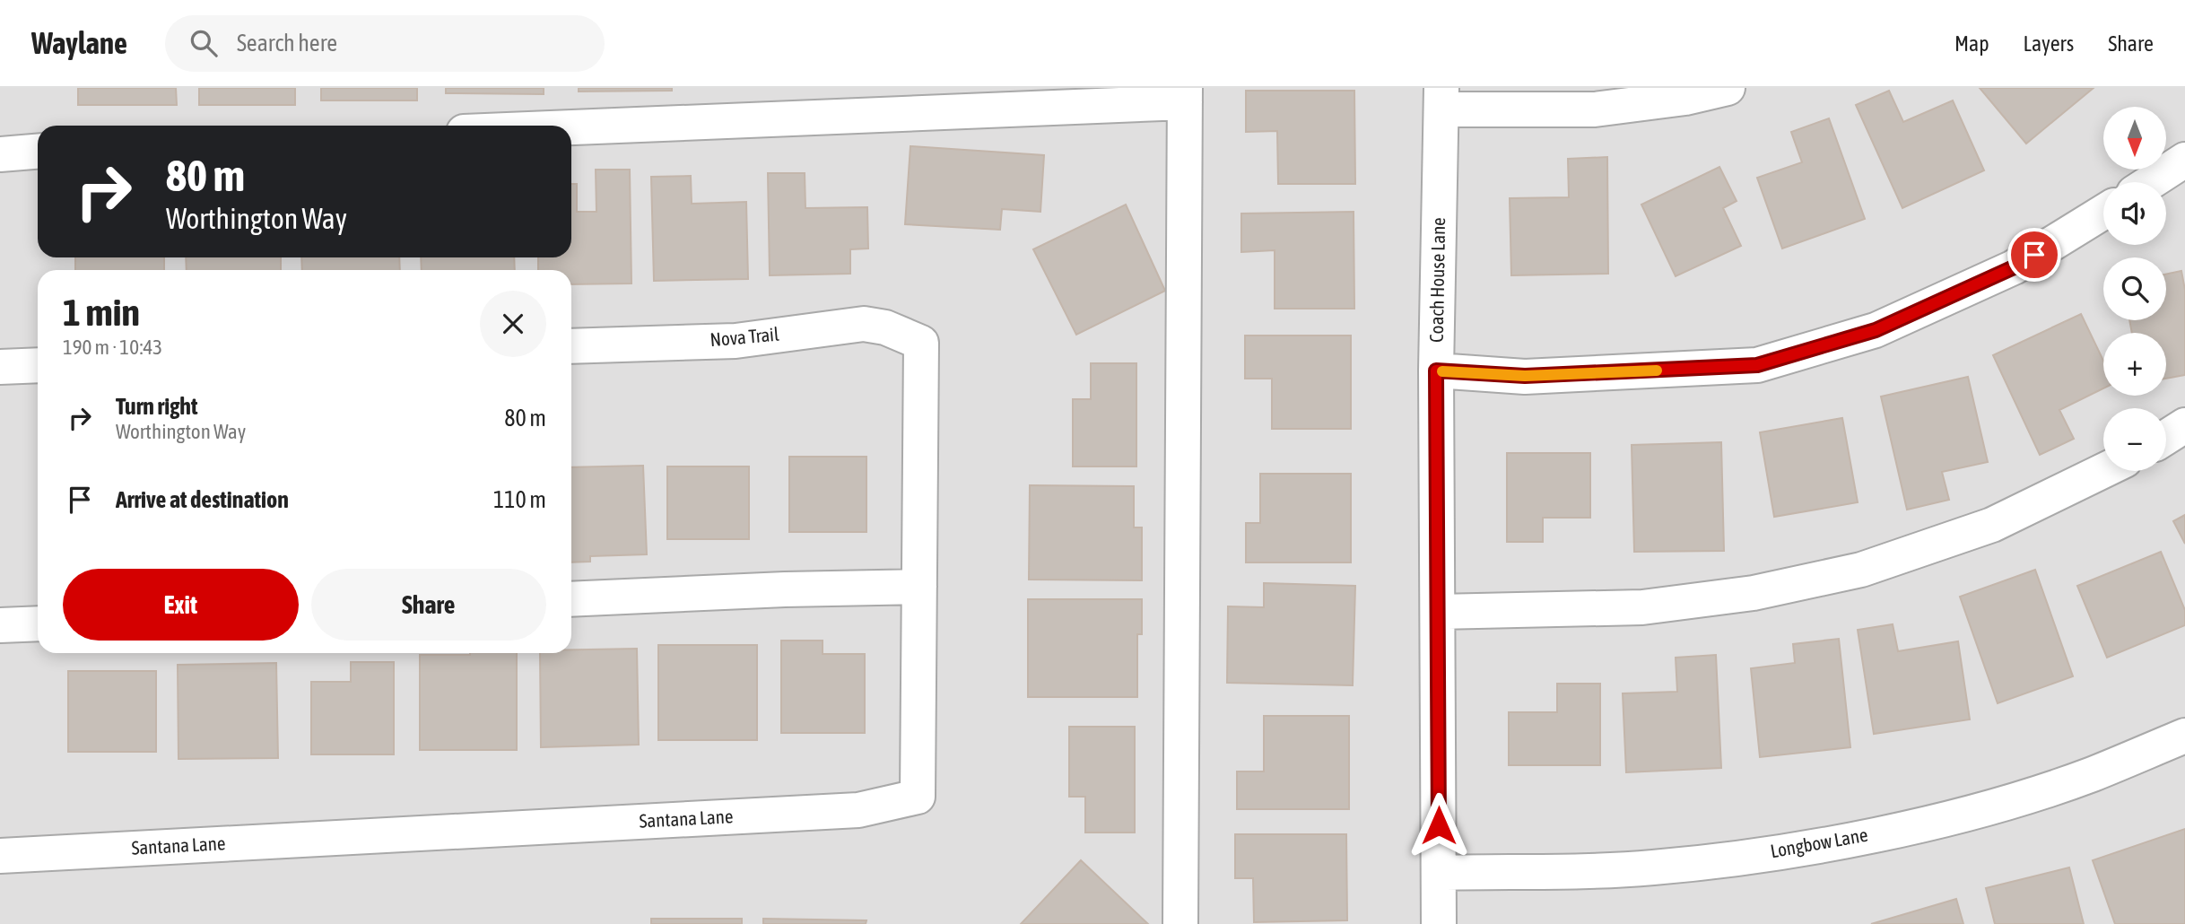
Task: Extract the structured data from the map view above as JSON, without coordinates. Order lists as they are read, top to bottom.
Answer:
{
  "streets": {
    "street": [
      "Coach House Lane",
      "Nova Trail",
      "Santana Lane",
      "Longbow Lane"
    ]
  },
  "crossings": [
    ["Coach House Lane", "Longbow Lane"],
    ["Nova Trail", "Santana Lane"]
  ],
  "north": "bottom",
  "page": {
    "header": "Waylane",
    "search": "Search here",
    "nav": ["Map", "Layers", "Share"],
    "map_buttons": ["+", "−"],
    "turn": ["80 m", "Worthington Way"],
    "heading": ["1 min", "190 m · 10:43"],
    "list": [
      {
        "name": "Turn right",
        "note": "Worthington Way",
        "value": "80 m"
      },
      {
        "name": "Arrive at destination",
        "value": "110 m"
      }
    ],
    "buttons": ["Exit", "Share"]
  }
}
